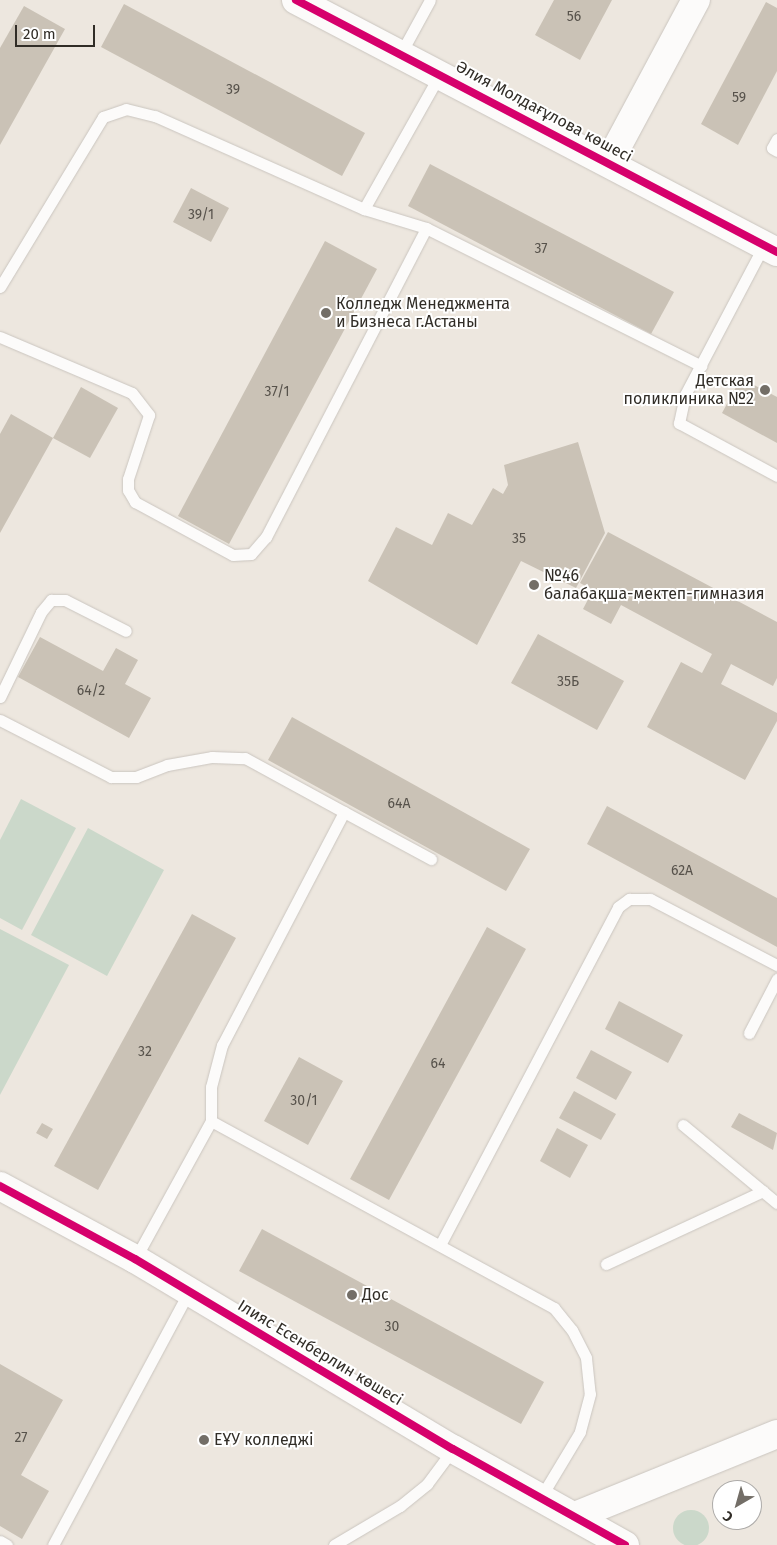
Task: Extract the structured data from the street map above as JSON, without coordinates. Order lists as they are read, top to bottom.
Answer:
{
  "streets": {
    "street": ["Әлия Молдағұлова көшесі", "Ілияс Есенберлин көшесі"]
  },
  "places": [
    "Колледж Менеджмента и Бизнеса г.Астаны",
    "Детская поликлиника №2",
    "№46 балабақша-мектеп-гимназия",
    "Дос",
    "ЕҰУ колледжі"
  ],
  "house_numbers": [
    "56",
    "39",
    "59",
    "39/1",
    "37",
    "37/1",
    "35",
    "35Б",
    "64/2",
    "64А",
    "62А",
    "32",
    "64",
    "30/1",
    "30",
    "27"
  ],
  "scale_bar": "20 m",
  "north": "bottom left"
}
